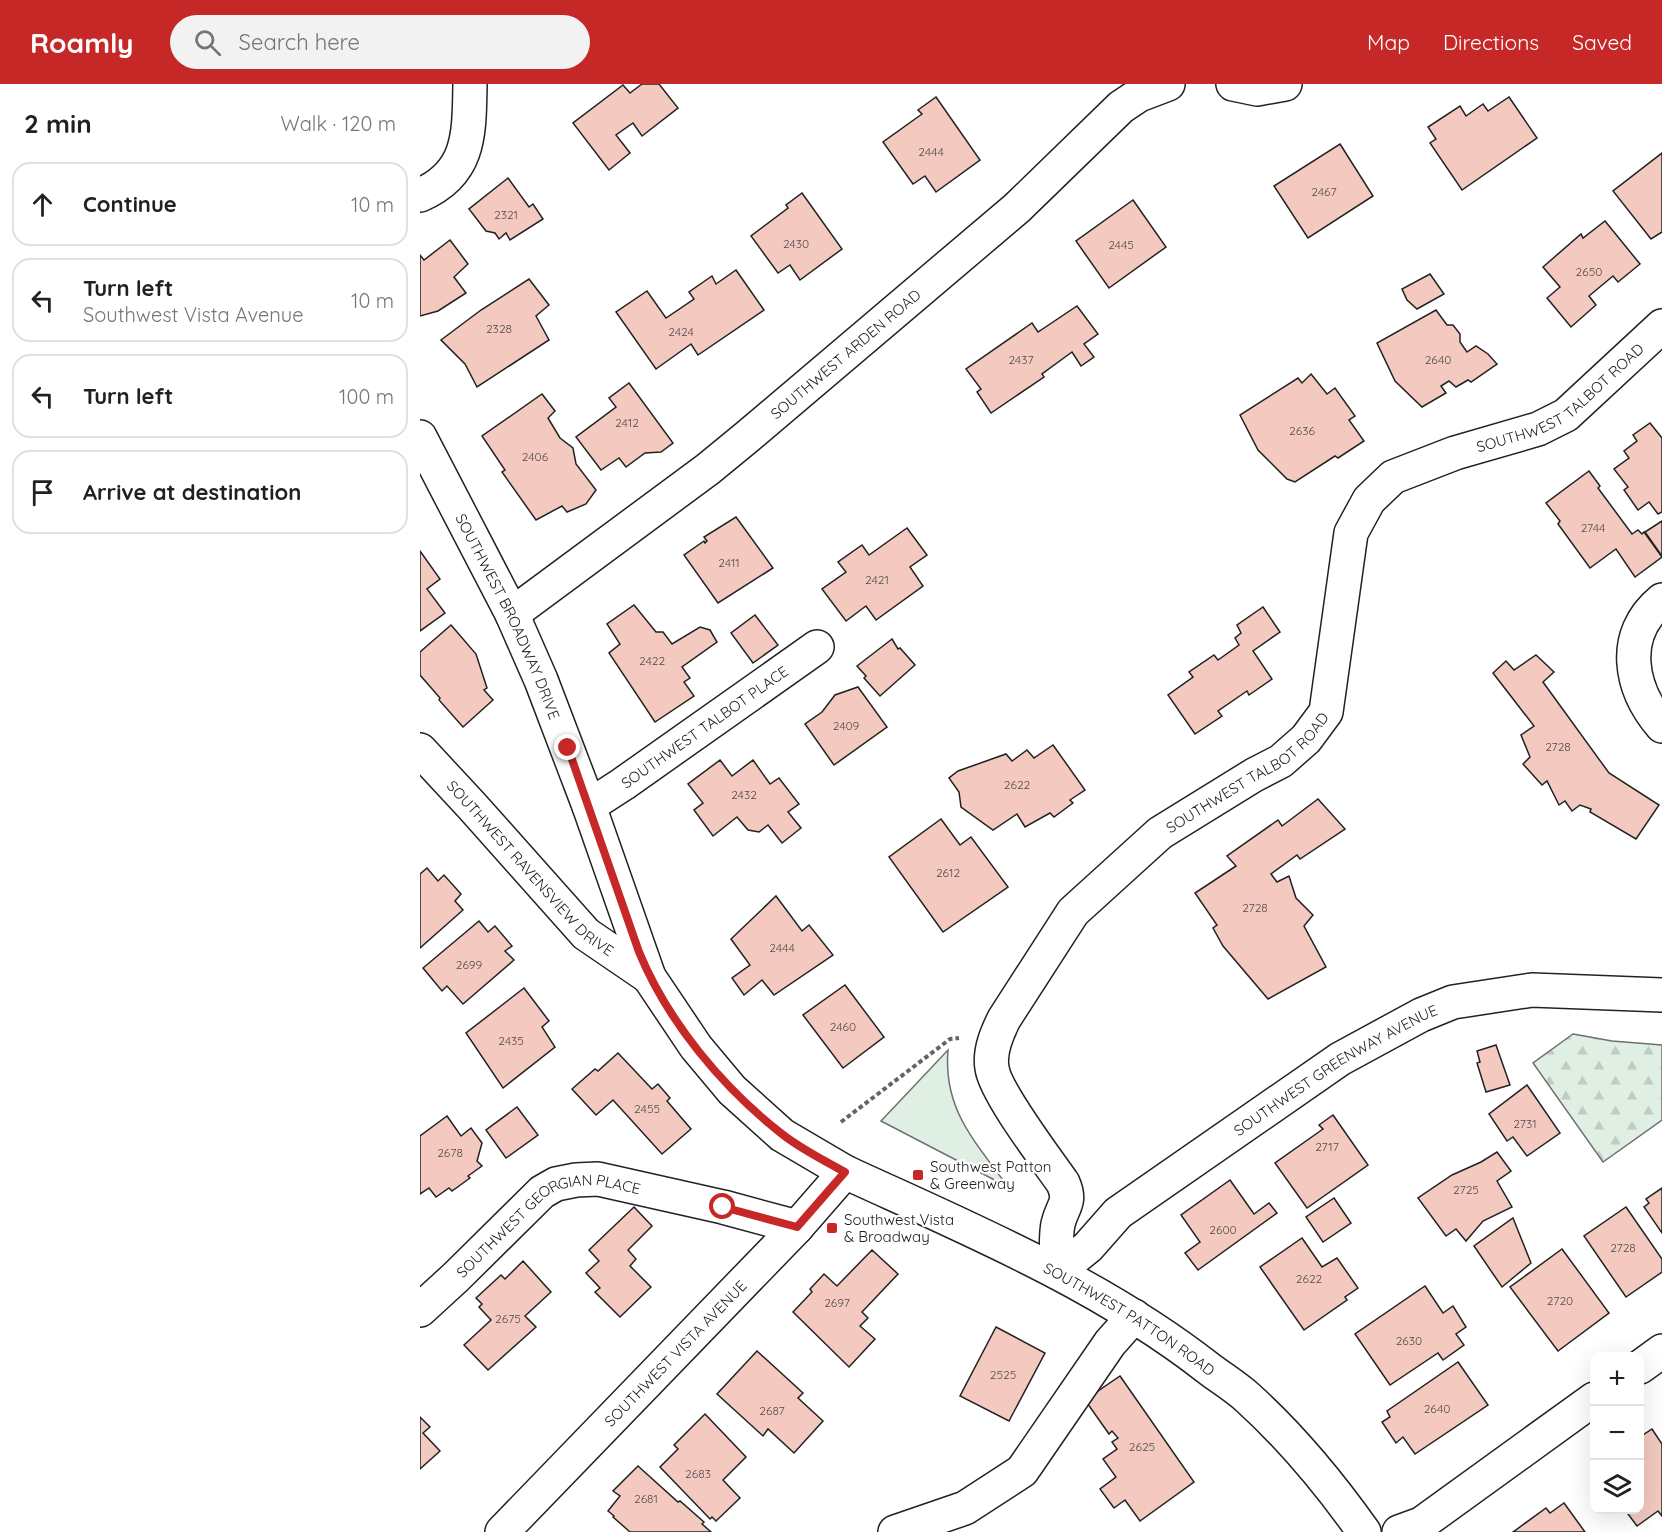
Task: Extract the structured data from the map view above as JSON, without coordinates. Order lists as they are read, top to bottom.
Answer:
{
  "streets": {
    "street": [
      "SOUTHWEST ARDEN ROAD",
      "SOUTHWEST TALBOT ROAD",
      "SOUTHWEST BROADWAY DRIVE",
      "SOUTHWEST TALBOT PLACE",
      "SOUTHWEST RAVENSVIEW DRIVE",
      "SOUTHWEST GREENWAY AVENUE",
      "SOUTHWEST GEORGIAN PLACE",
      "SOUTHWEST PATTON ROAD",
      "SOUTHWEST VISTA AVENUE"
    ]
  },
  "crossings": [
    ["SOUTHWEST ARDEN ROAD", "SOUTHWEST BROADWAY DRIVE"],
    ["SOUTHWEST TALBOT ROAD", "SOUTHWEST GREENWAY AVENUE"],
    ["SOUTHWEST TALBOT ROAD", "SOUTHWEST PATTON ROAD"],
    ["SOUTHWEST BROADWAY DRIVE", "SOUTHWEST TALBOT PLACE"],
    ["SOUTHWEST BROADWAY DRIVE", "SOUTHWEST RAVENSVIEW DRIVE"],
    ["SOUTHWEST BROADWAY DRIVE", "SOUTHWEST PATTON ROAD"],
    ["SOUTHWEST BROADWAY DRIVE", "SOUTHWEST VISTA AVENUE"],
    ["SOUTHWEST GREENWAY AVENUE", "SOUTHWEST PATTON ROAD"],
    ["SOUTHWEST GEORGIAN PLACE", "SOUTHWEST VISTA AVENUE"],
    ["SOUTHWEST PATTON ROAD", "SOUTHWEST VISTA AVENUE"]
  ],
  "places": {
    "transit": ["Southwest Patton & Greenway", "Southwest Vista & Broadway"]
  },
  "house_numbers": [
    "2444",
    "2467",
    "2321",
    "2430",
    "2445",
    "2650",
    "2328",
    "2424",
    "2437",
    "2640",
    "2412",
    "2636",
    "2406",
    "2744",
    "2411",
    "2421",
    "2422",
    "2409",
    "2728",
    "2622",
    "2432",
    "2612",
    "2728",
    "2444",
    "2699",
    "2460",
    "2435",
    "2455",
    "2731",
    "2717",
    "2678",
    "2725",
    "2600",
    "2728",
    "2622",
    "2720",
    "2697",
    "2675",
    "2630",
    "2525",
    "2640",
    "2687",
    "2625",
    "2683",
    "2681"
  ],
  "page": {
    "header": "Roamly",
    "search": "Search here",
    "nav": ["Map", "Directions", "Saved"],
    "heading": ["2 min", "Walk · 120 m"],
    "list": [
      ["Continue", "10 m"],
      ["Turn left", "Southwest Vista Avenue", "10 m"],
      ["Turn left", "100 m"],
      "Arrive at destination"
    ],
    "map_buttons": ["+", "−"]
  }
}
